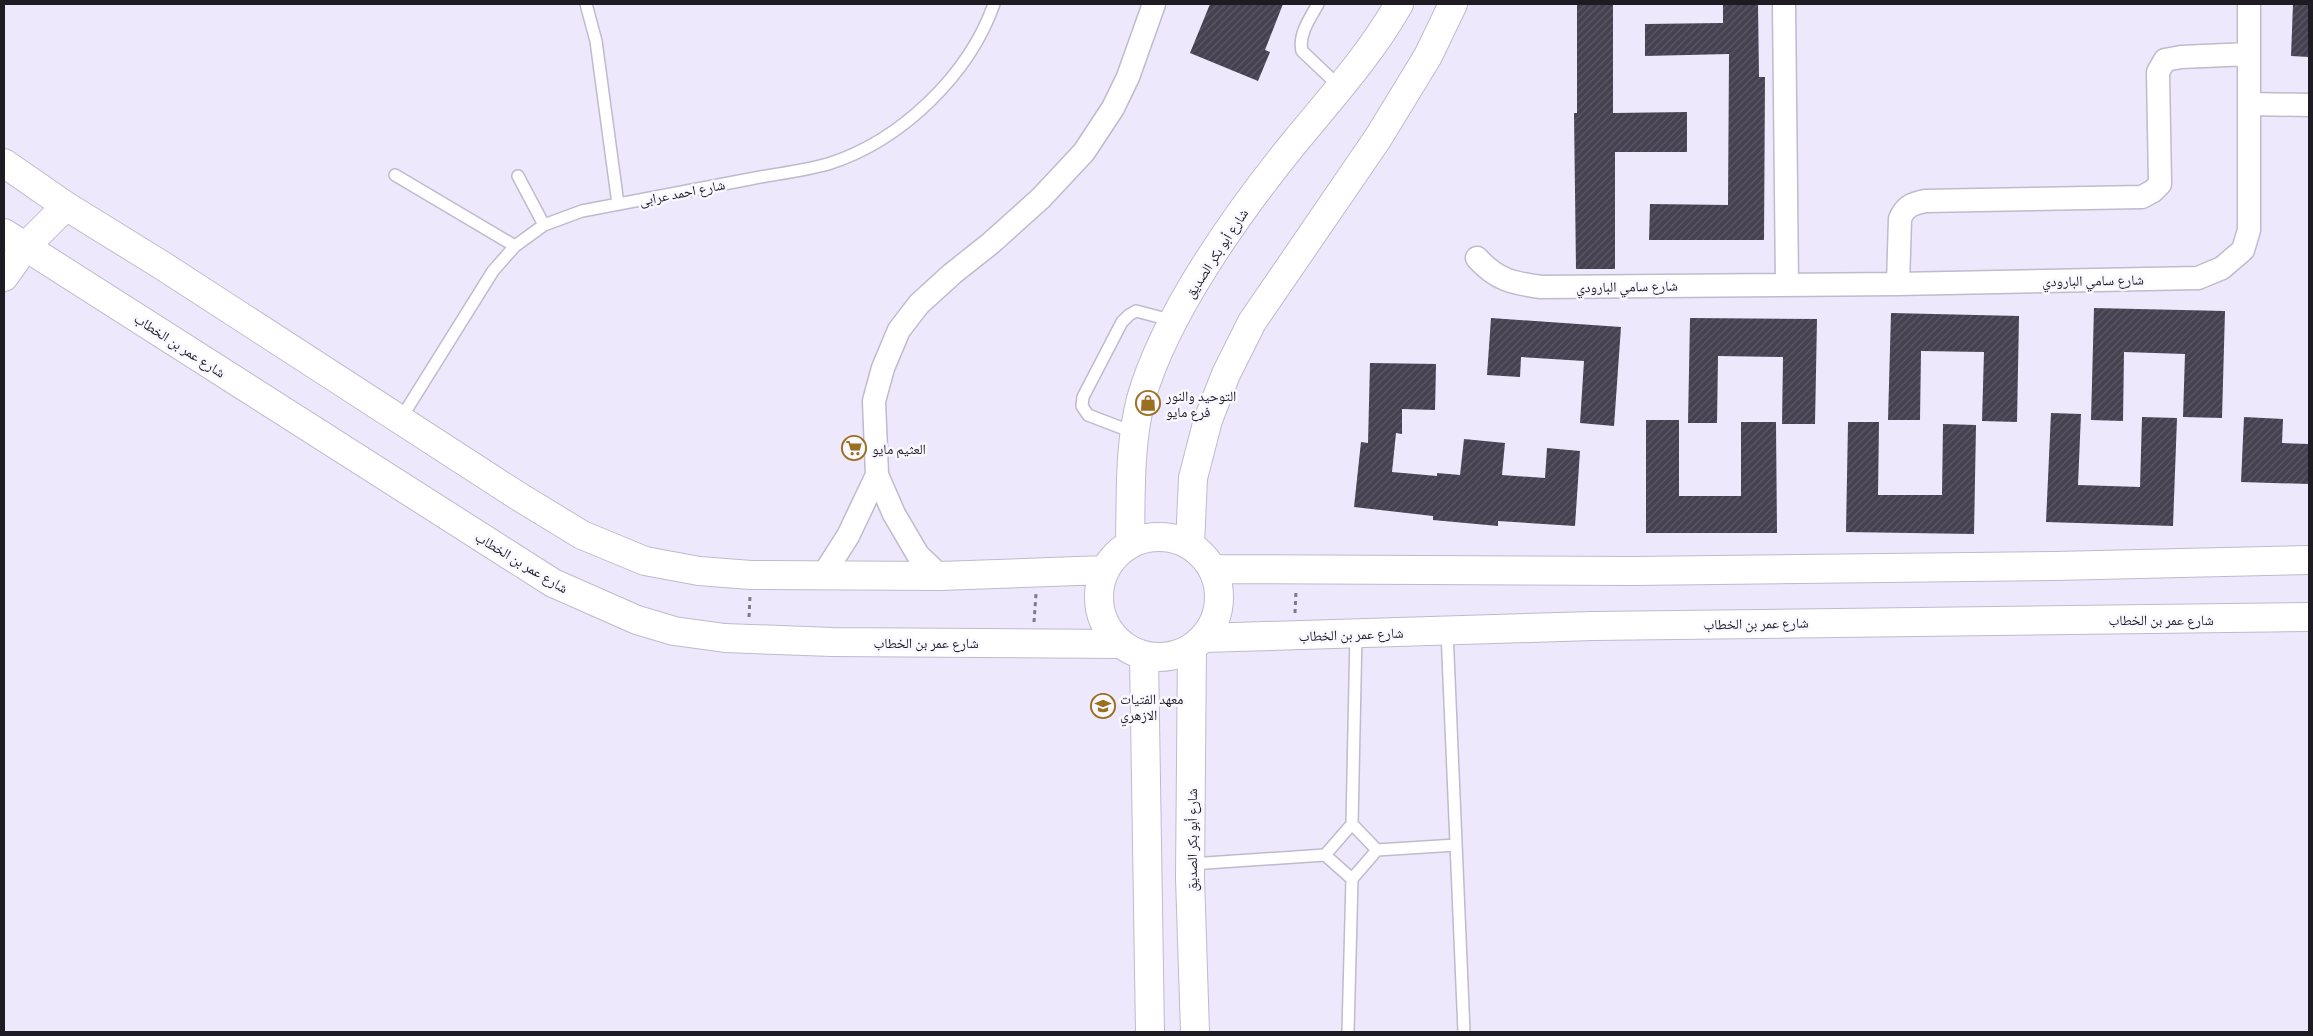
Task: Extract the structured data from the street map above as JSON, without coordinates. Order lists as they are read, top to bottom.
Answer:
{
  "streets": {
    "street": ["شارع أبو بكر الصديق", "شارع سامي البارودي", "شارع عمر بن الخطاب"],
    "lane": ["شارع احمد عرابى"]
  },
  "crossings": [
    ["شارع أبو بكر الصديق", "شارع عمر بن الخطاب"]
  ],
  "places": {
    "shop": ["التوحيد والنور فرع مايو"],
    "supermarket": ["العثيم مايو"],
    "school or university": ["معهد الفتيات الازهري"]
  }
}
